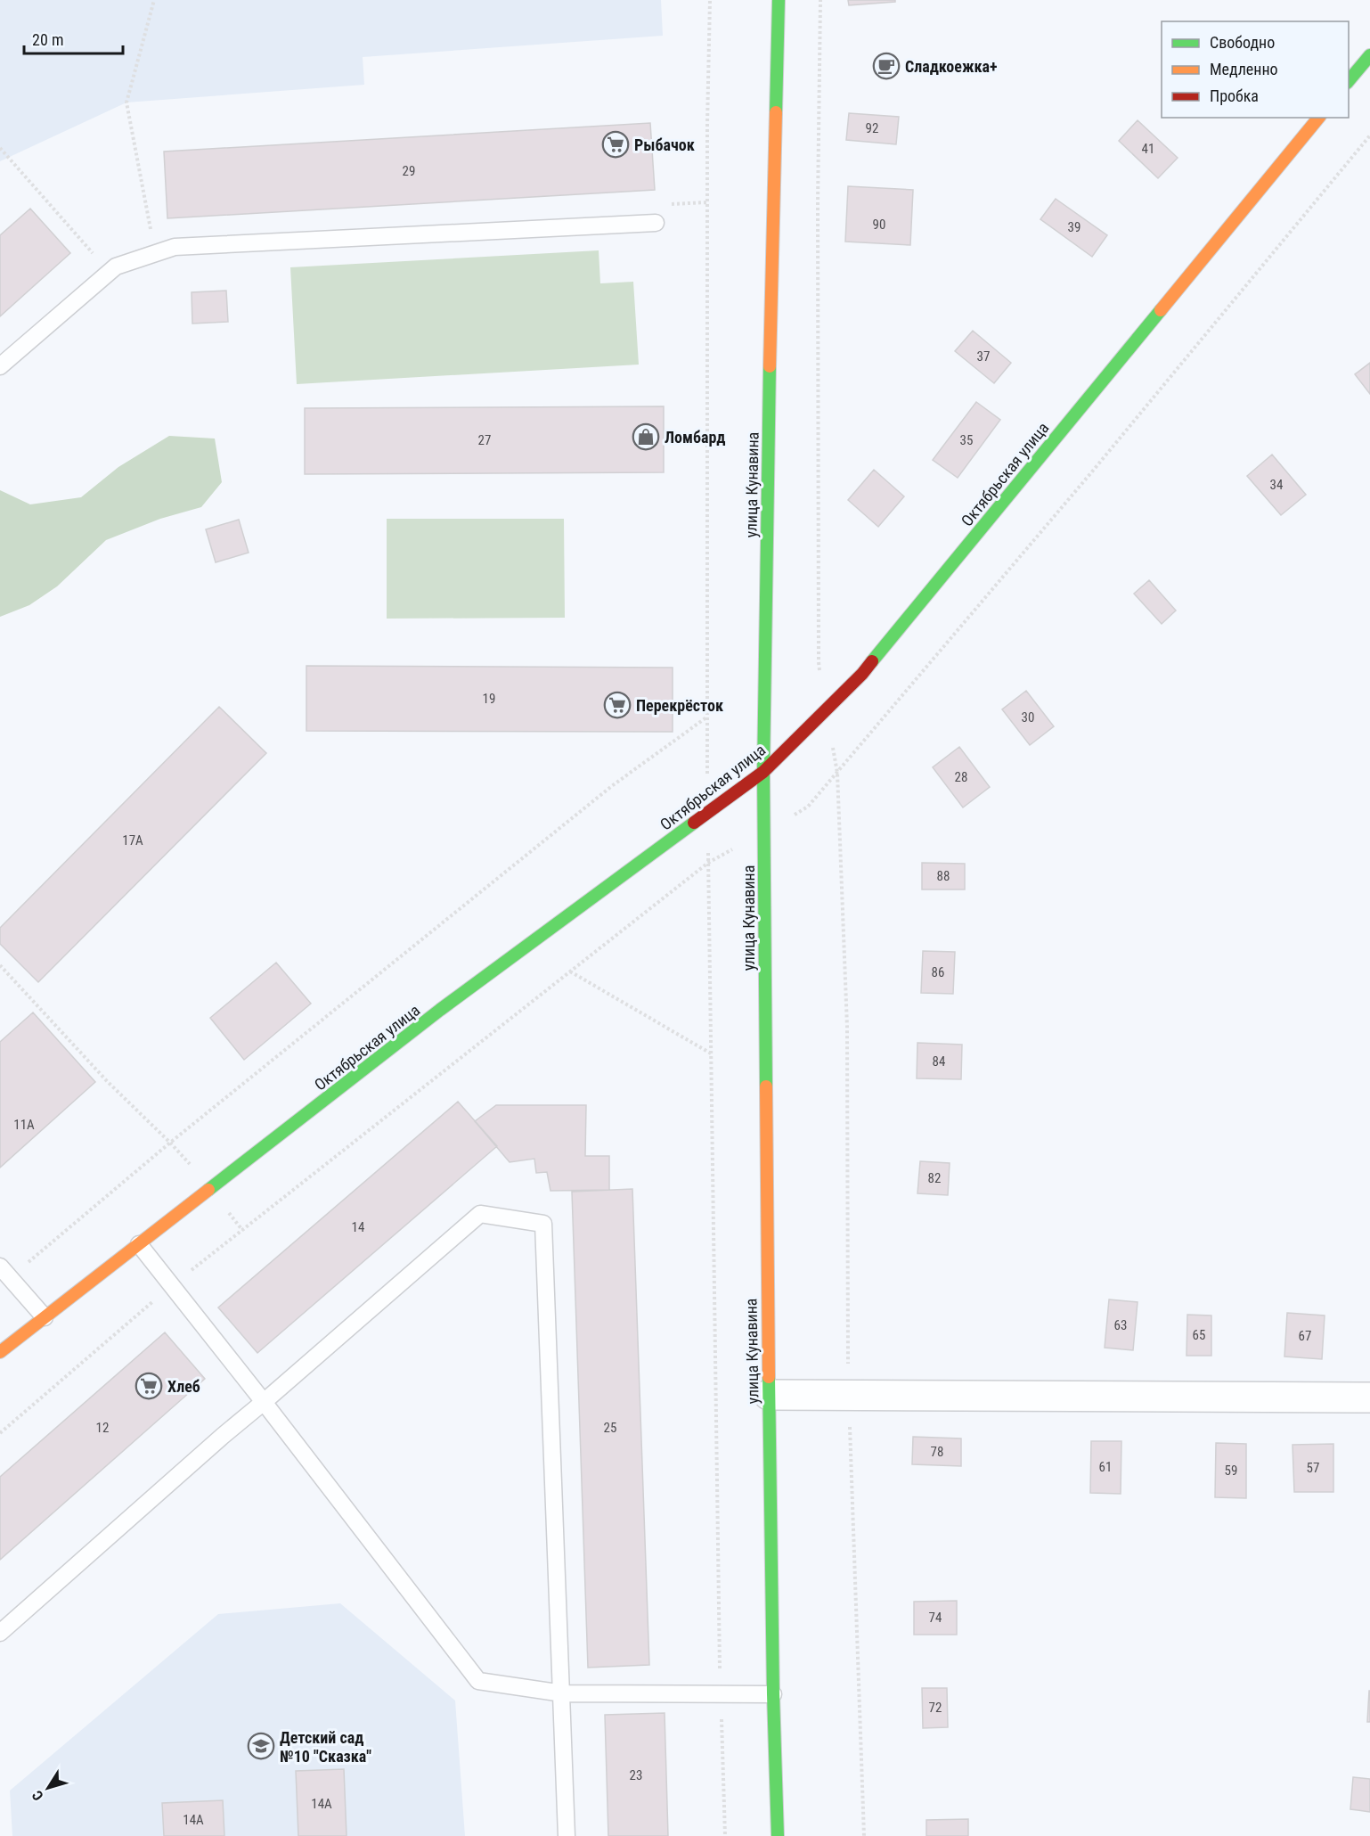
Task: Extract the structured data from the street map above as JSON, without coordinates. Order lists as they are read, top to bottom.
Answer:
{
  "streets": {
    "main road": ["Октябрьская улица", "улица Кунавина"]
  },
  "crossings": [
    ["Октябрьская улица", "улица Кунавина"]
  ],
  "places": {
    "cafe": ["Сладкоежка+"],
    "supermarket": ["Рыбачок", "Перекрёсток", "Хлеб"],
    "shop": ["Ломбард"],
    "school or university": ["Детский сад №10 \"Сказка\""]
  },
  "house_numbers": [
    "92",
    "41",
    "29",
    "90",
    "39",
    "37",
    "27",
    "35",
    "34",
    "19",
    "30",
    "28",
    "17А",
    "88",
    "86",
    "84",
    "11А",
    "82",
    "14",
    "63",
    "65",
    "67",
    "12",
    "25",
    "78",
    "61",
    "57",
    "59",
    "74",
    "72",
    "23",
    "14А",
    "14А"
  ],
  "legend": ["Свободно", "Медленно", "Пробка"],
  "scale_bar": "20 m",
  "north": "bottom left"
}
